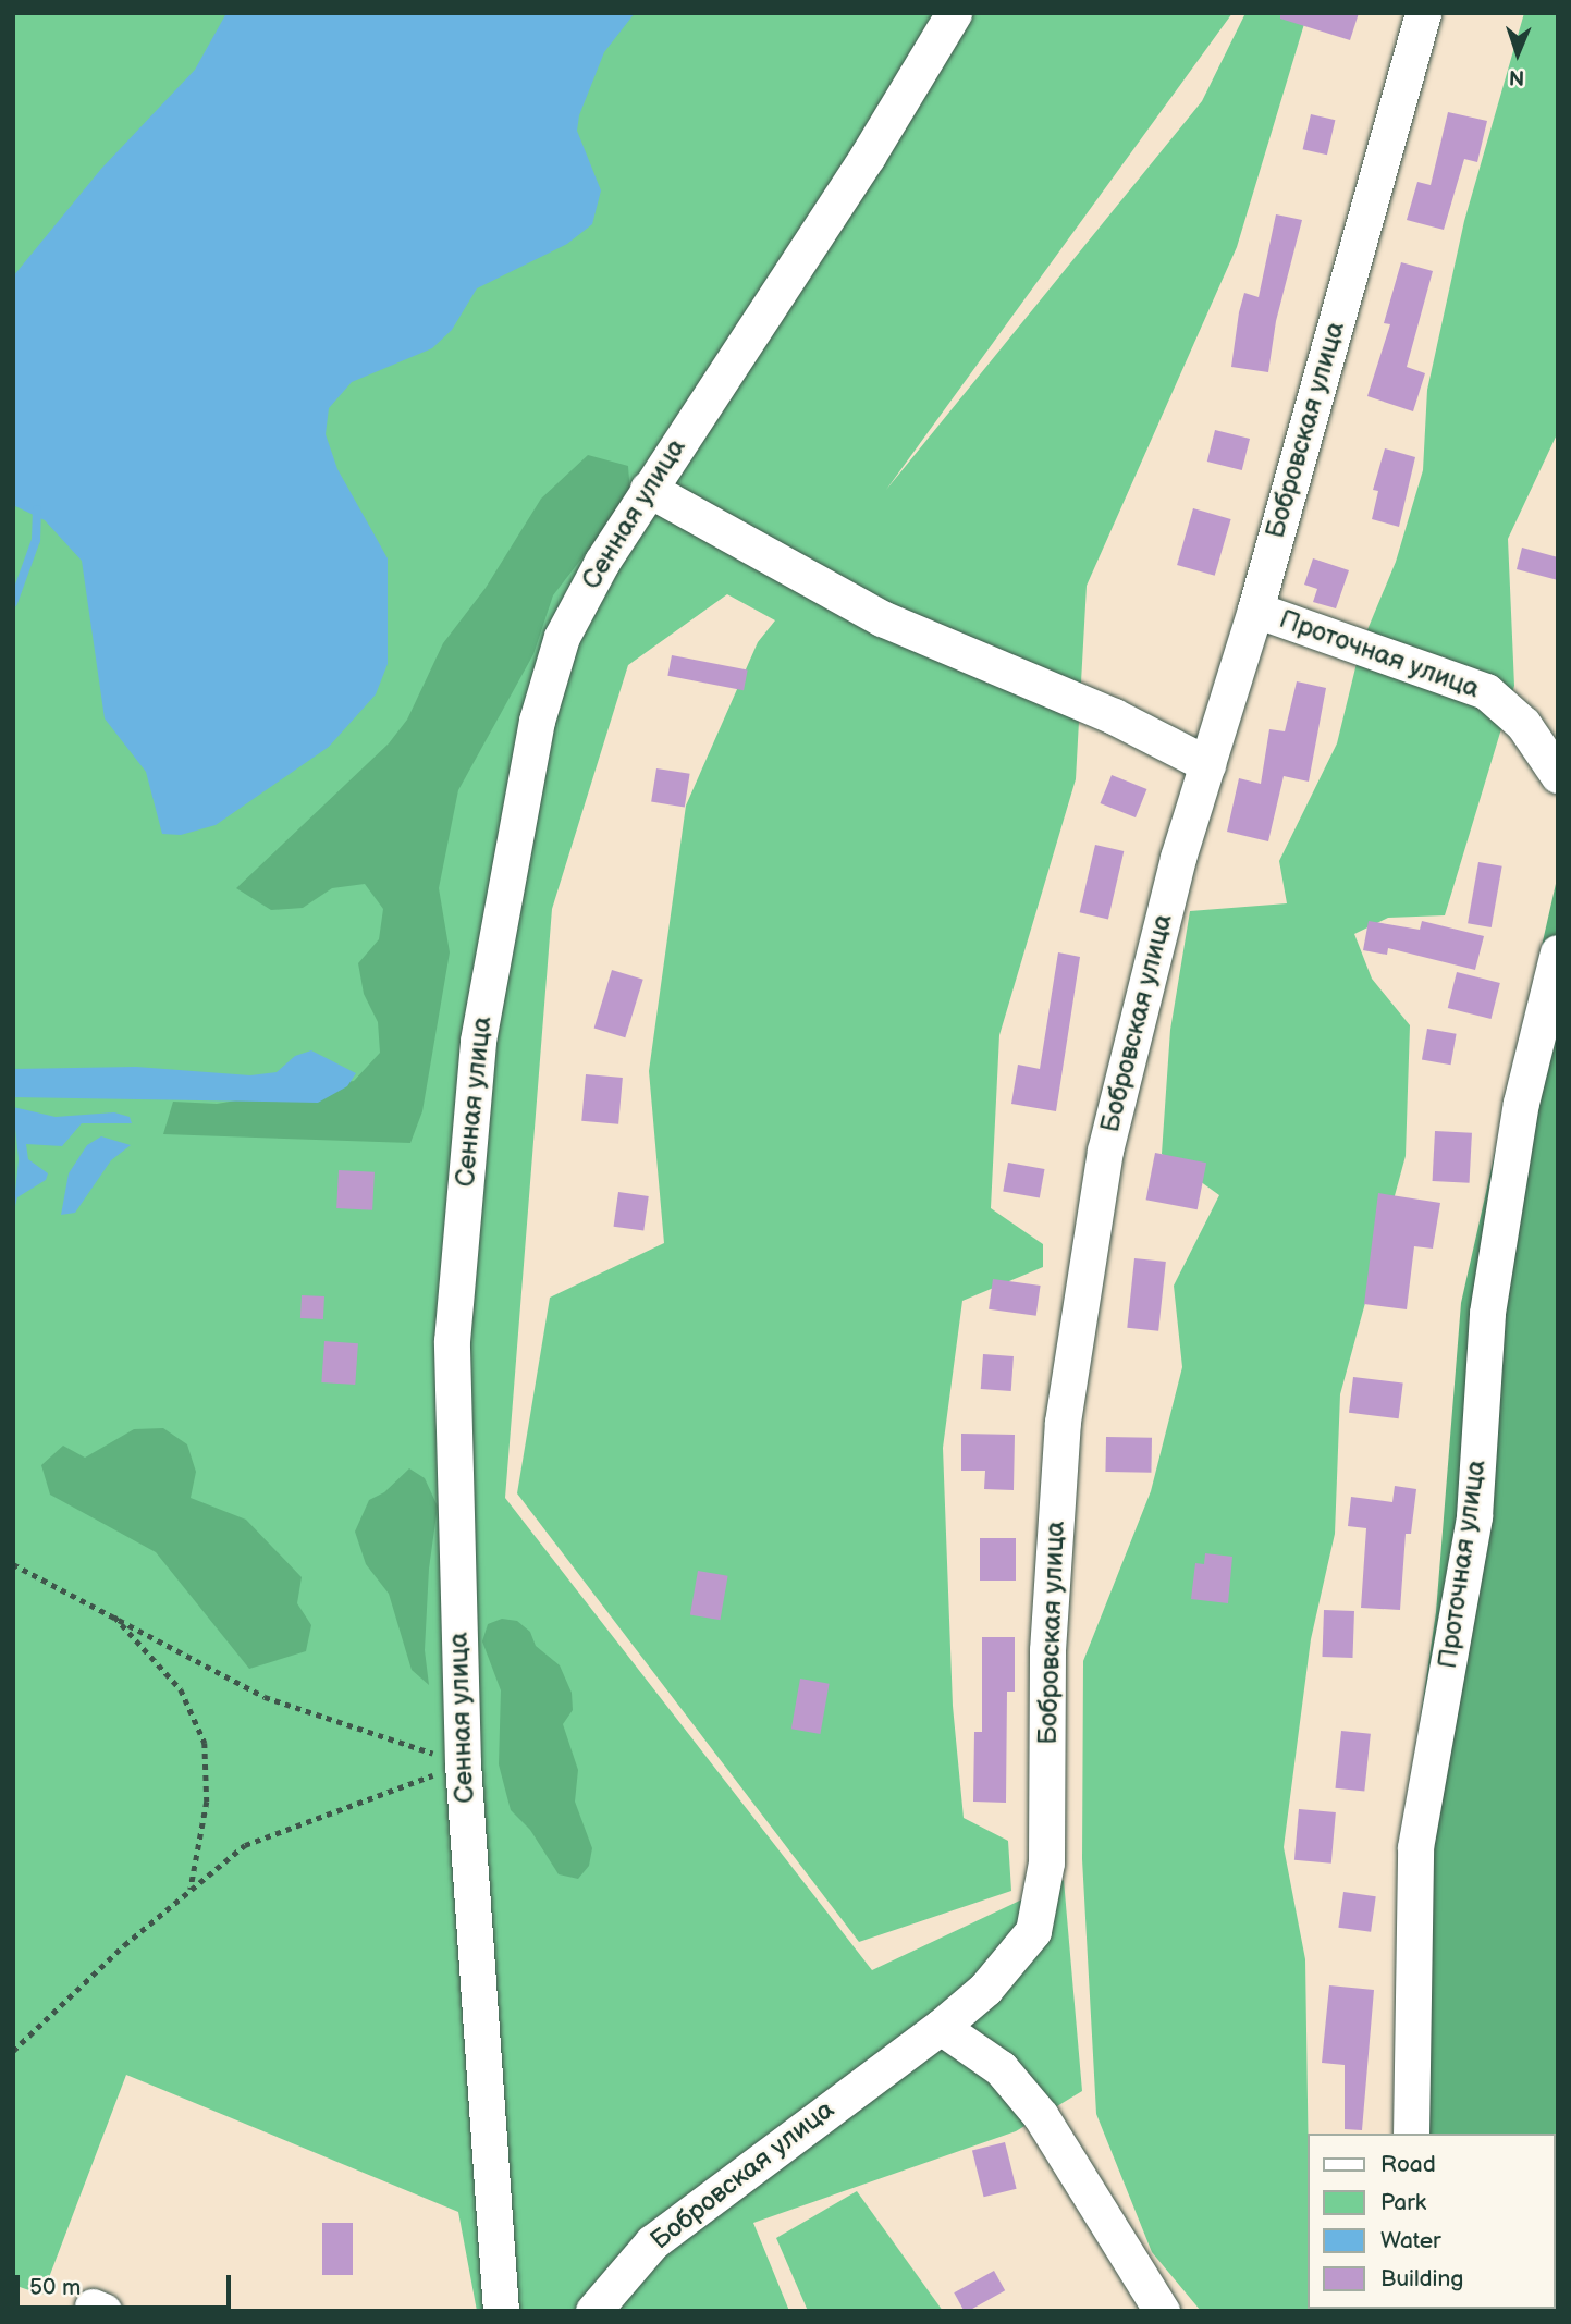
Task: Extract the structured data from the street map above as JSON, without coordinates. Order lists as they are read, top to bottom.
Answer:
{
  "streets": {
    "street": ["Бобровская улица", "Сенная улица", "Проточная улица"]
  },
  "crossings": [
    ["Бобровская улица", "Проточная улица"]
  ],
  "legend": [
    "Road",
    "Park",
    "Water",
    "Building"
  ],
  "scale_bar": "50 m",
  "north": "bottom"
}
